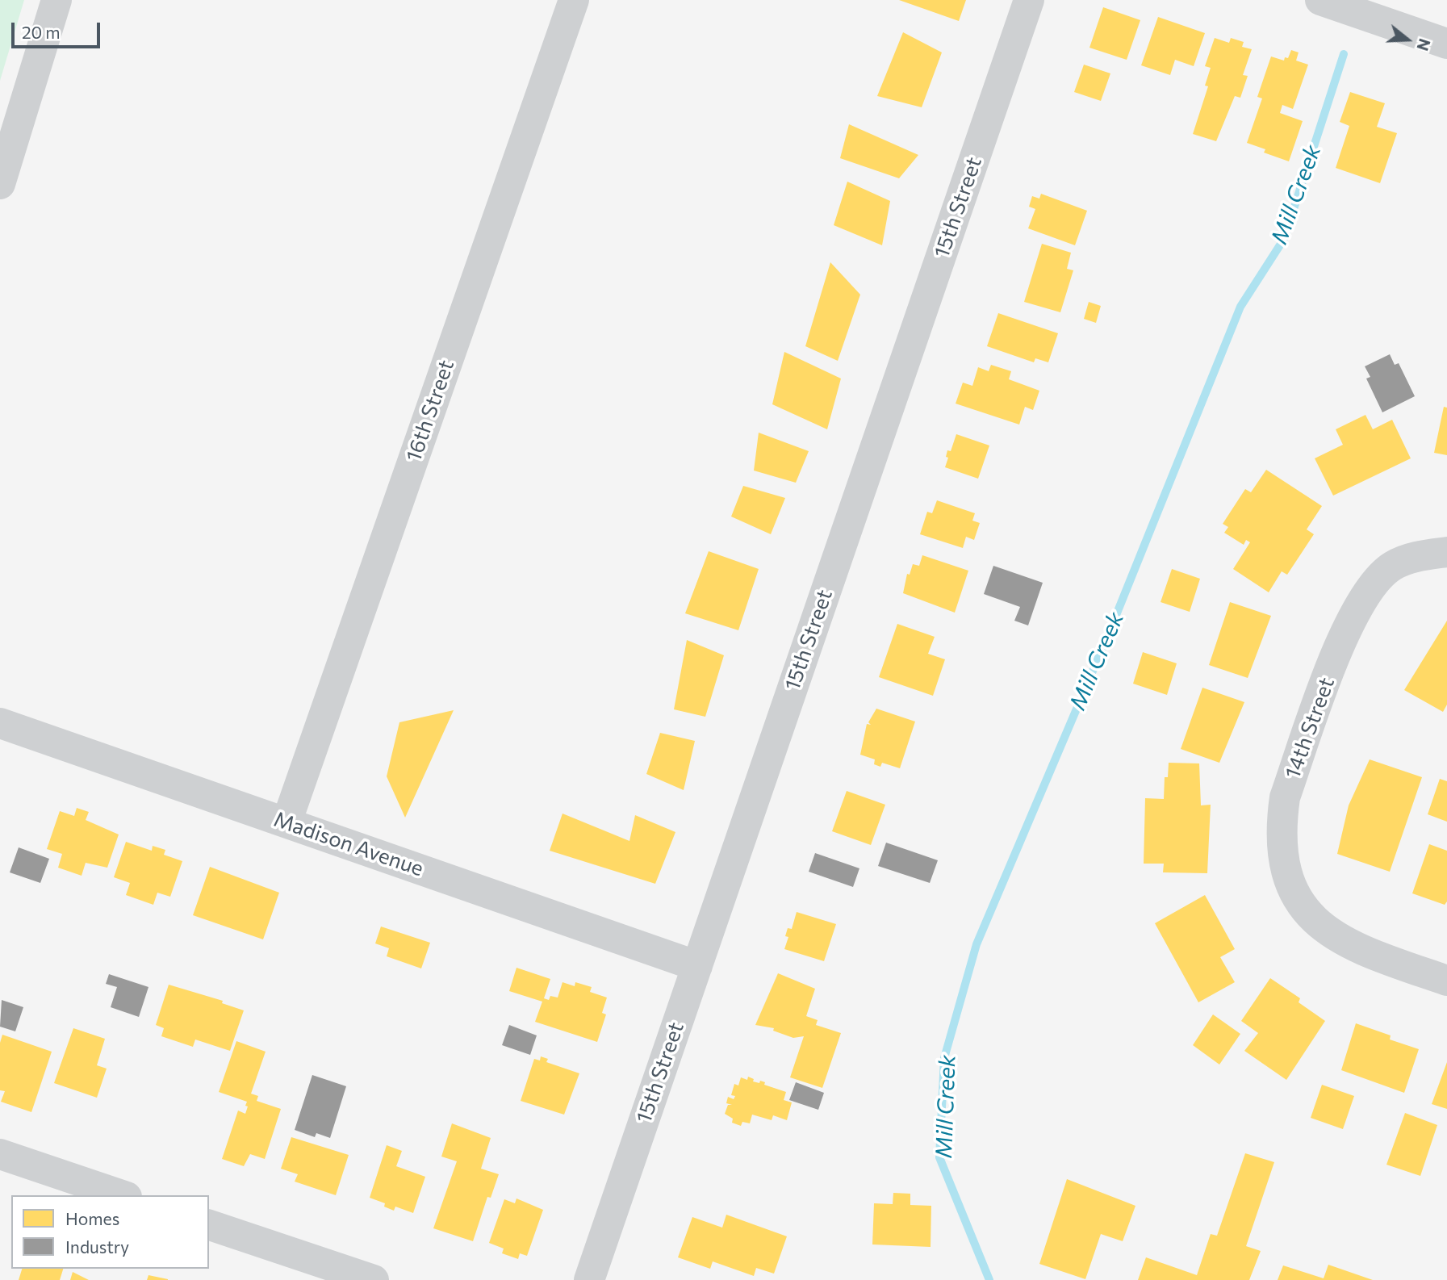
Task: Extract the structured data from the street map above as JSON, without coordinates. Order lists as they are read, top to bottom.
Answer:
{
  "streets": {
    "street": [
      "15th Street",
      "16th Street",
      "14th Street",
      "Madison Avenue"
    ]
  },
  "crossings": [
    ["15th Street", "Madison Avenue"],
    ["16th Street", "Madison Avenue"]
  ],
  "water": ["Mill Creek"],
  "legend": ["Homes", "Industry"],
  "scale_bar": "20 m",
  "north": "right"
}
